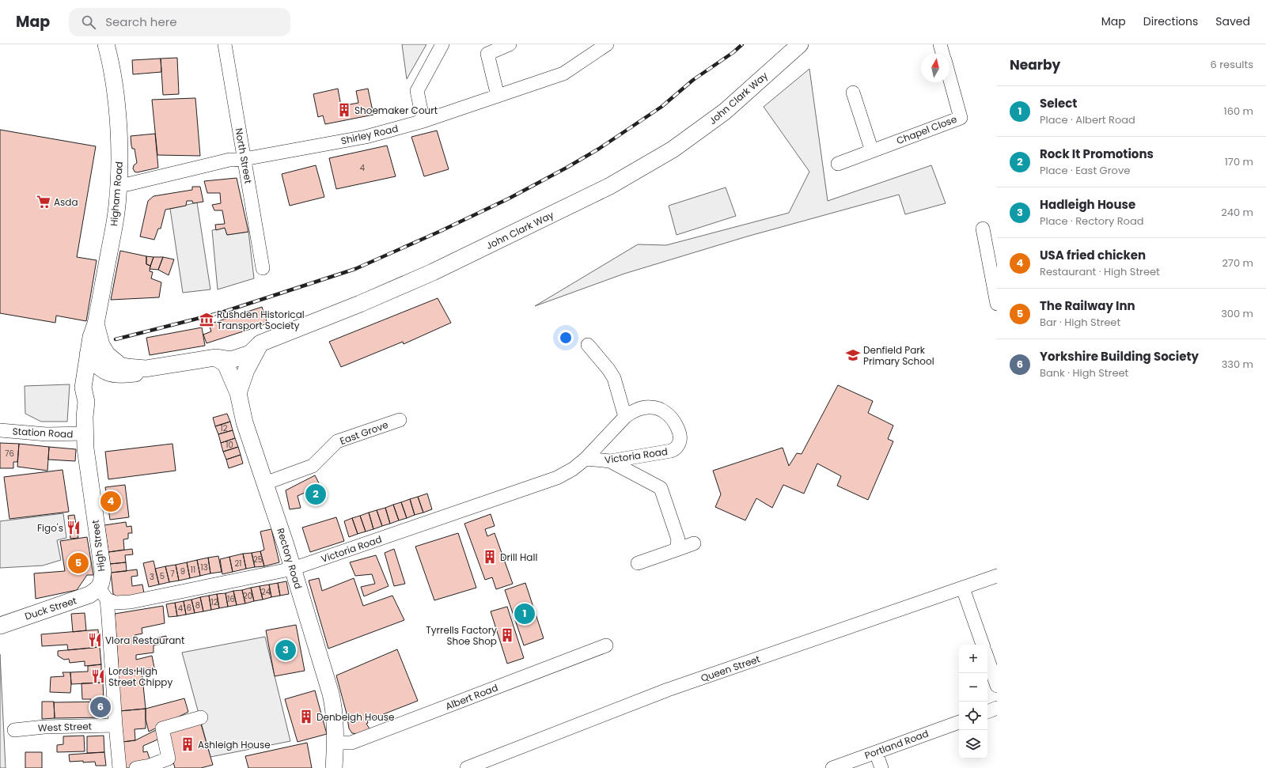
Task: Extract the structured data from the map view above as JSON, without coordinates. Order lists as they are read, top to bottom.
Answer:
{
  "streets": {
    "main road": [
      "John Clark Way",
      "Higham Road",
      "High Street",
      "Rectory Road",
      "Duck Street"
    ],
    "street": [
      "Chapel Close",
      "Shirley Road",
      "North Street",
      "Station Road",
      "East Grove",
      "Victoria Road",
      "Queen Street",
      "Albert Road",
      "West Street",
      "Portland Road"
    ]
  },
  "crossings": [
    ["Shirley Road", "North Street"],
    ["Shirley Road", "Higham Road"],
    ["Higham Road", "High Street"],
    ["Station Road", "High Street"],
    ["East Grove", "Rectory Road"],
    ["Victoria Road", "High Street"],
    ["Victoria Road", "Rectory Road"],
    ["Victoria Road", "Duck Street"],
    ["High Street", "Duck Street"],
    ["High Street", "West Street"],
    ["Rectory Road", "Albert Road"]
  ],
  "places": {
    "building": [
      "Shoemaker Court",
      "Drill Hall",
      "Tyrrells Factory Shoe Shop",
      "Denbeigh House",
      "Ashleigh House"
    ],
    "supermarket": ["Asda"],
    "museum": ["Rushden Historical Transport Society"],
    "school or university": ["Denfield Park Primary School"],
    "restaurant": ["Figo's", "Vlora Restaurant", "Lords High Street Chippy"]
  },
  "house_numbers": [
    "4",
    "12",
    "10",
    "76",
    "25",
    "21",
    "13",
    "11",
    "9",
    "7",
    "5",
    "3",
    "24",
    "20",
    "16",
    "12",
    "8",
    "6",
    "4"
  ],
  "north": "top",
  "page": {
    "header": "Map",
    "search": "Search here",
    "nav": ["Map", "Directions", "Saved"],
    "heading": ["Nearby", "6 results"],
    "list": [
      {
        "mark": "1",
        "name": "Select",
        "note": "Place · Albert Road",
        "value": "160 m"
      },
      {
        "mark": "2",
        "name": "Rock It Promotions",
        "note": "Place · East Grove",
        "value": "170 m"
      },
      {
        "mark": "3",
        "name": "Hadleigh House",
        "note": "Place · Rectory Road",
        "value": "240 m"
      },
      {
        "mark": "4",
        "name": "USA fried chicken",
        "note": "Restaurant · High Street",
        "value": "270 m"
      },
      {
        "mark": "5",
        "name": "The Railway Inn",
        "note": "Bar · High Street",
        "value": "300 m"
      },
      {
        "mark": "6",
        "name": "Yorkshire Building Society",
        "note": "Bank · High Street",
        "value": "330 m"
      }
    ],
    "pins": [
      "2",
      "4",
      "5",
      "1",
      "3",
      "6"
    ],
    "map_buttons": ["+", "−"]
  }
}
